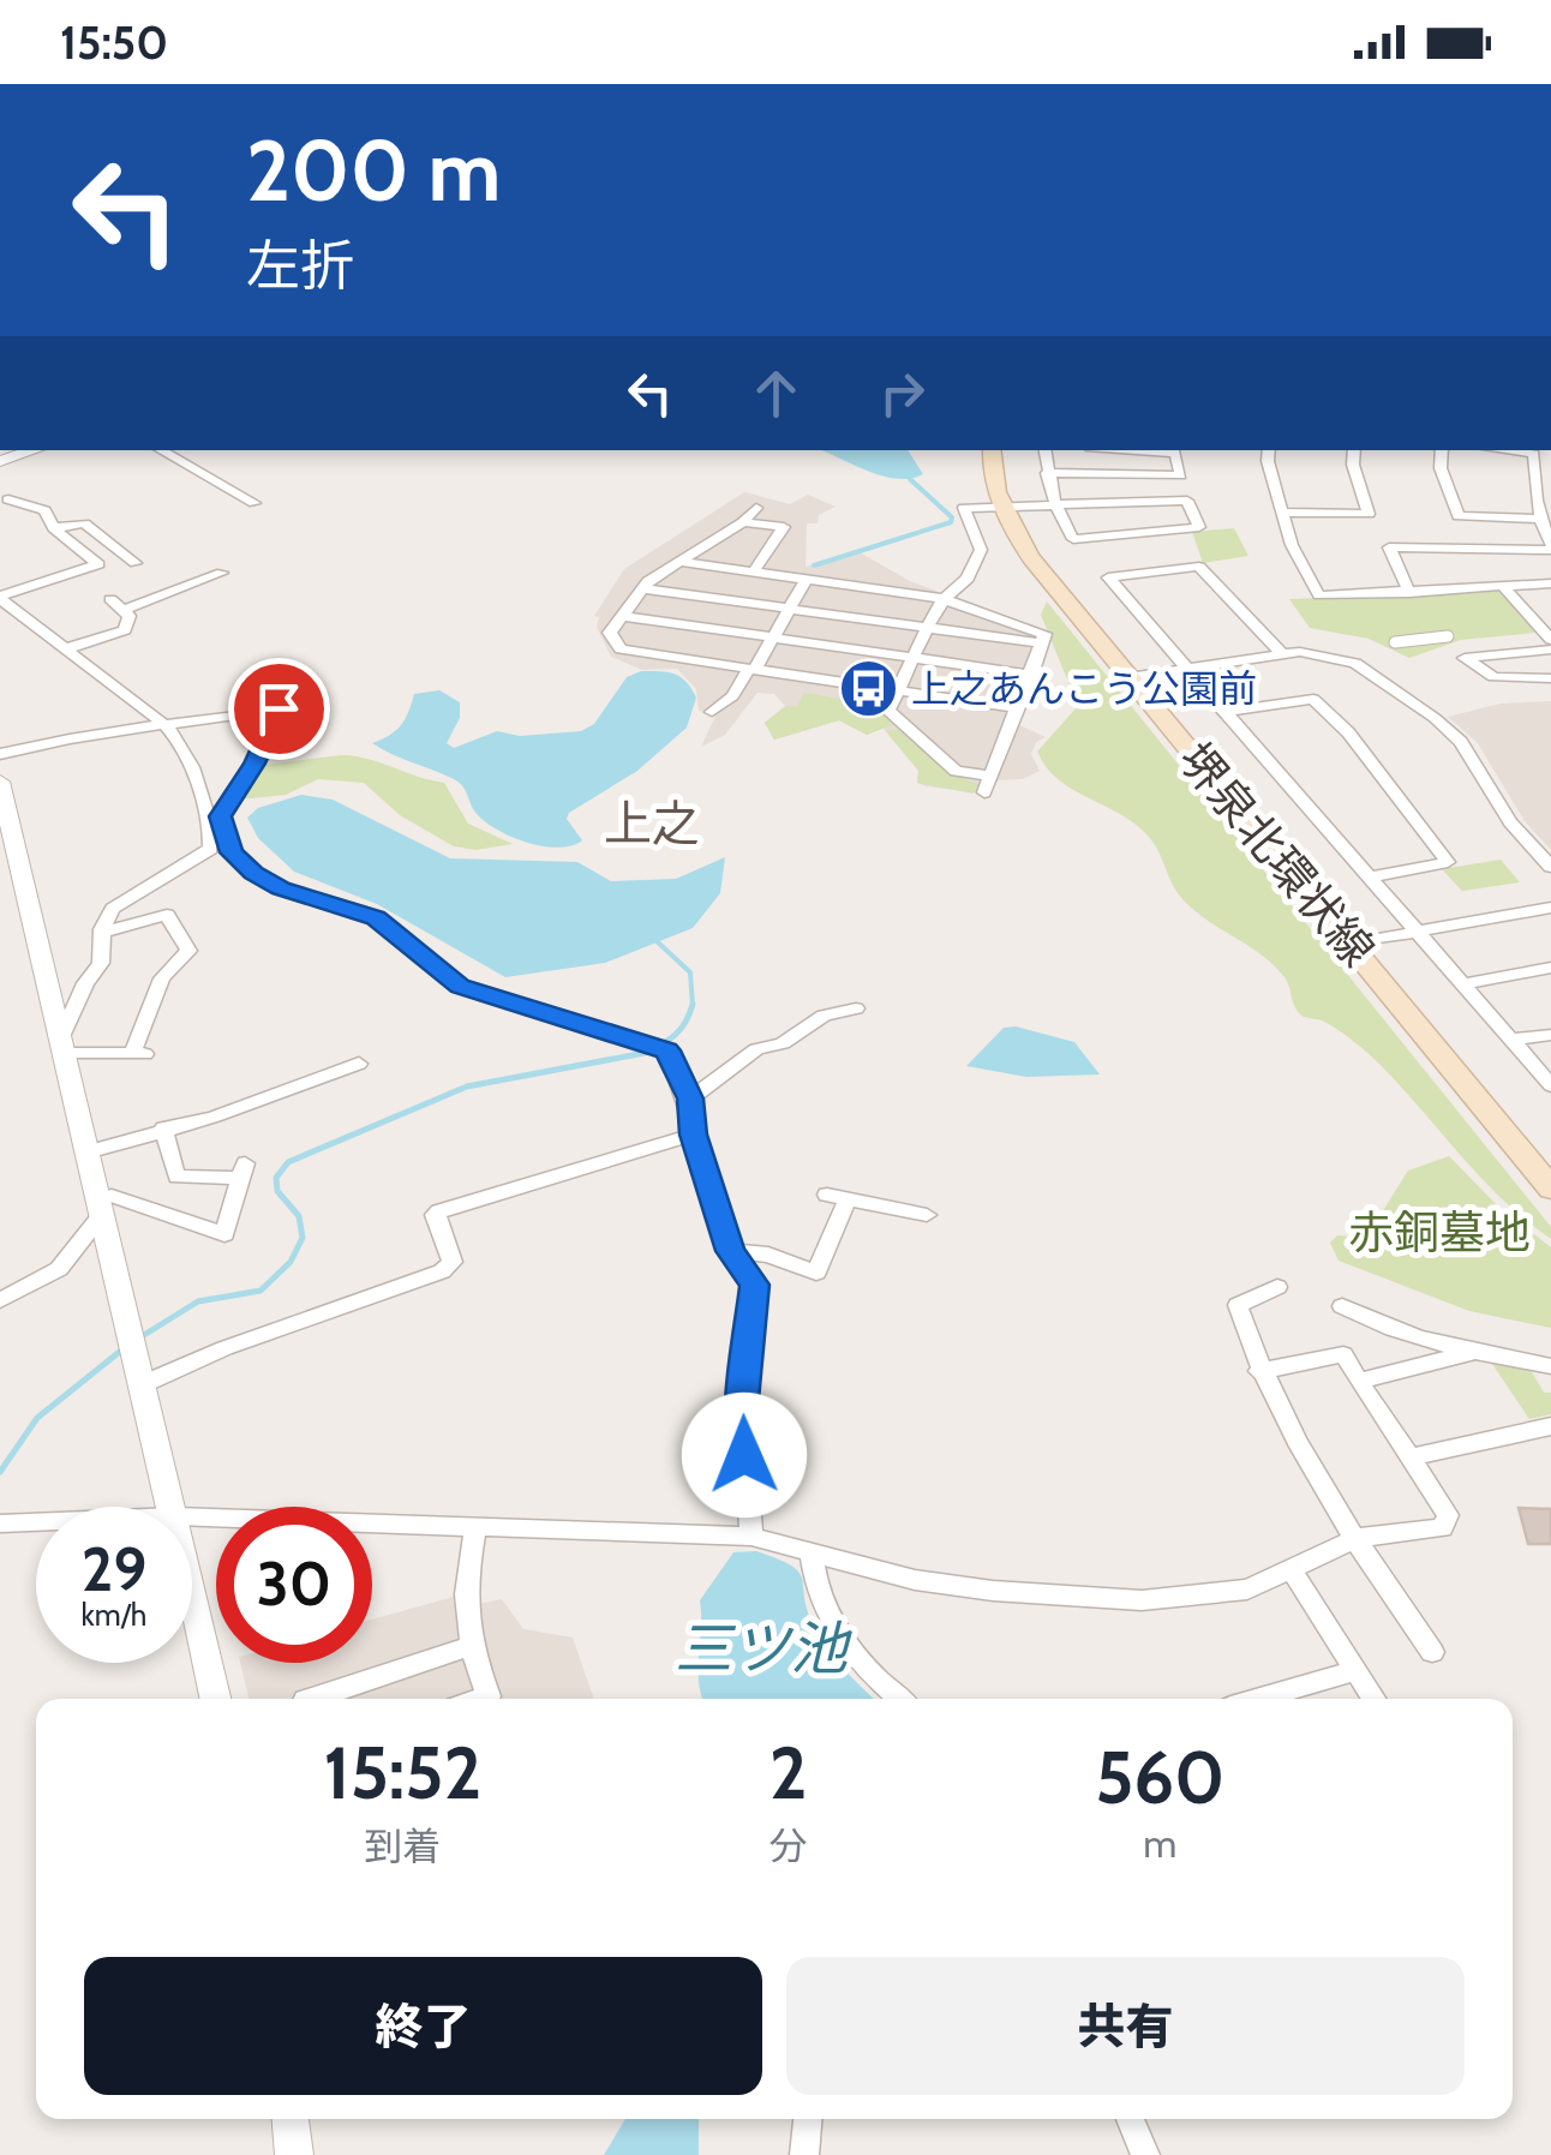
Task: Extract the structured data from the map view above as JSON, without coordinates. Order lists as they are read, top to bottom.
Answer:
{
  "streets": {
    "main road": ["堺泉北環状線"]
  },
  "districts": ["上之"],
  "water": ["三ツ池"],
  "parks": ["赤銅墓地"],
  "places": {
    "bus stop": ["上之あんこう公園前"]
  },
  "page": {
    "status": "15:50",
    "turn": ["200 m", "左折"],
    "speed": "29 km/h",
    "limit": "30",
    "eta": [
      "15:52",
      "到着",
      "2",
      "分",
      "560",
      "m"
    ],
    "buttons": ["終了", "共有"]
  }
}
